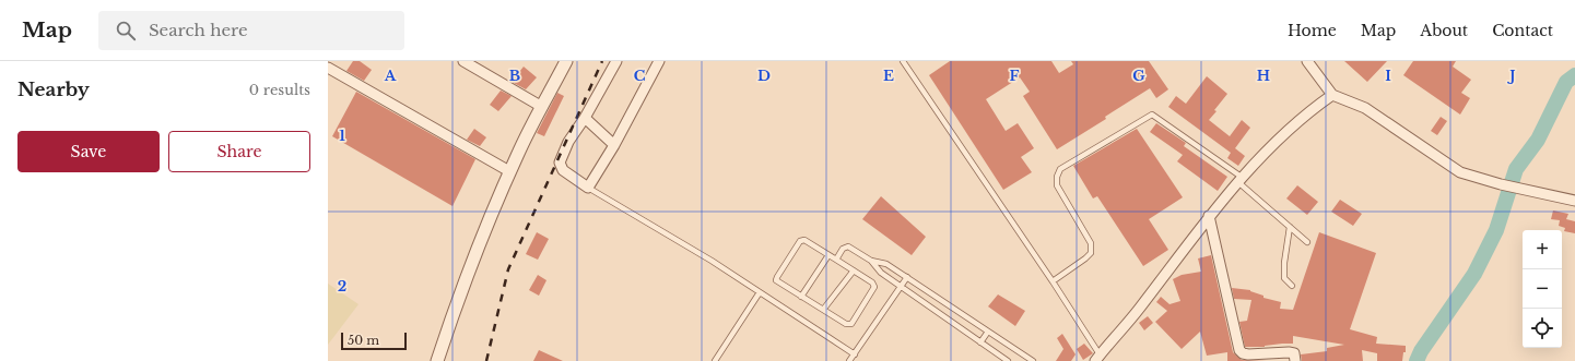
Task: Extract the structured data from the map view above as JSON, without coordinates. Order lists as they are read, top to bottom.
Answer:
{
  "scale_bar": "50 m",
  "page": {
    "header": "Map",
    "search": "Search here",
    "nav": [
      "Home",
      "Map",
      "About",
      "Contact"
    ],
    "heading": ["Nearby", "0 results"],
    "buttons": ["Save", "Share"],
    "map_buttons": ["+", "−"],
    "scale": "50 m"
  },
  "grid": {
    "columns": [
      "A",
      "B",
      "C",
      "D",
      "E",
      "F",
      "G",
      "H",
      "I",
      "J"
    ],
    "rows": ["1", "2"]
  }
}
